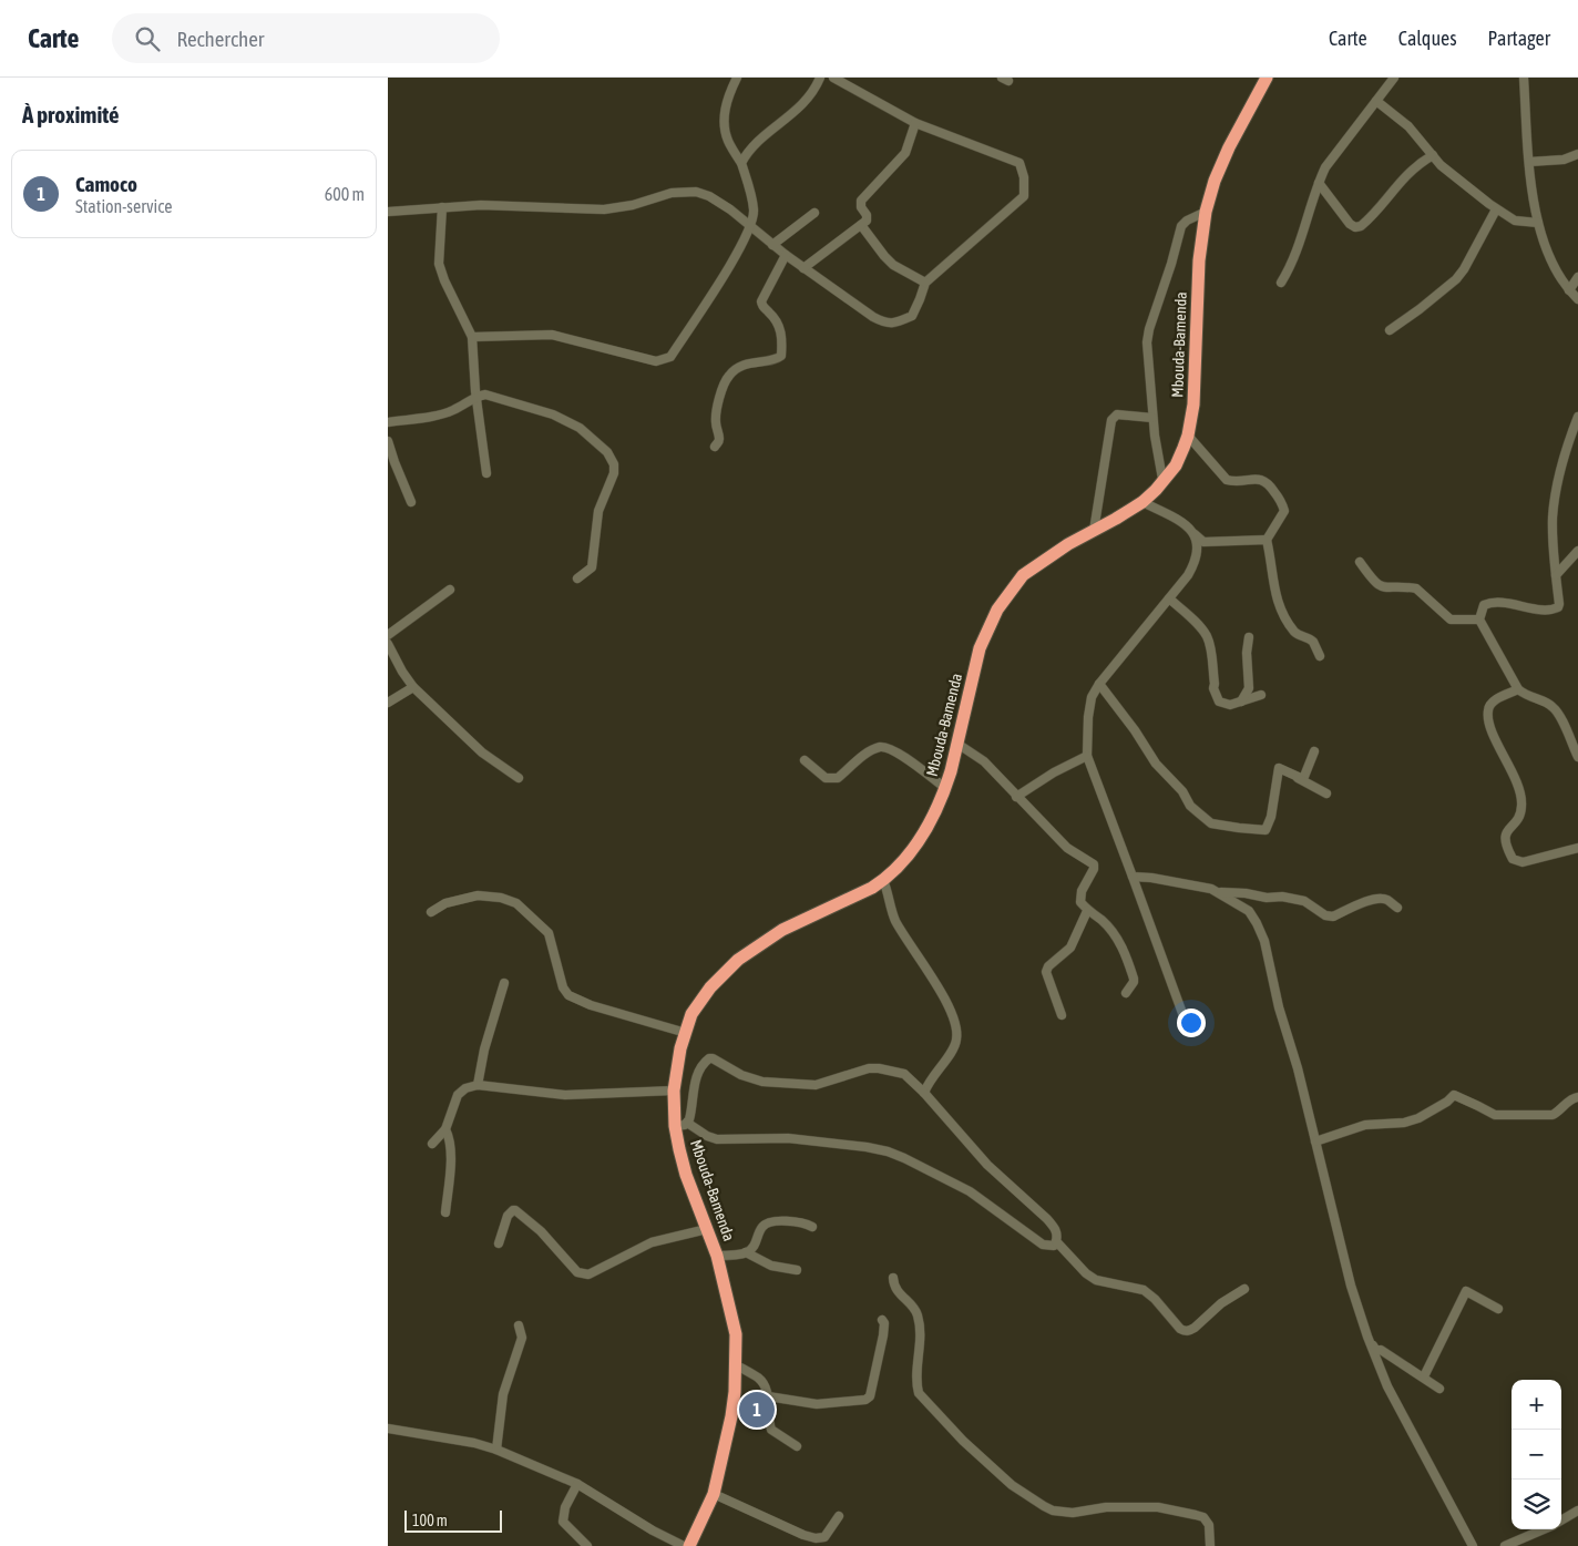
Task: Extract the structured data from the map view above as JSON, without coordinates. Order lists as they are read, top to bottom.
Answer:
{
  "streets": {
    "highway": ["Mbouda-Bamenda"]
  },
  "scale_bar": "100 m",
  "page": {
    "header": "Carte",
    "search": "Rechercher",
    "nav": ["Carte", "Calques", "Partager"],
    "heading": "À proximité",
    "list": [
      {
        "mark": "1",
        "name": "Camoco",
        "note": "Station-service",
        "value": "600 m"
      }
    ],
    "map_buttons": ["+", "−"],
    "pins": "1",
    "scale": "100 m"
  }
}
